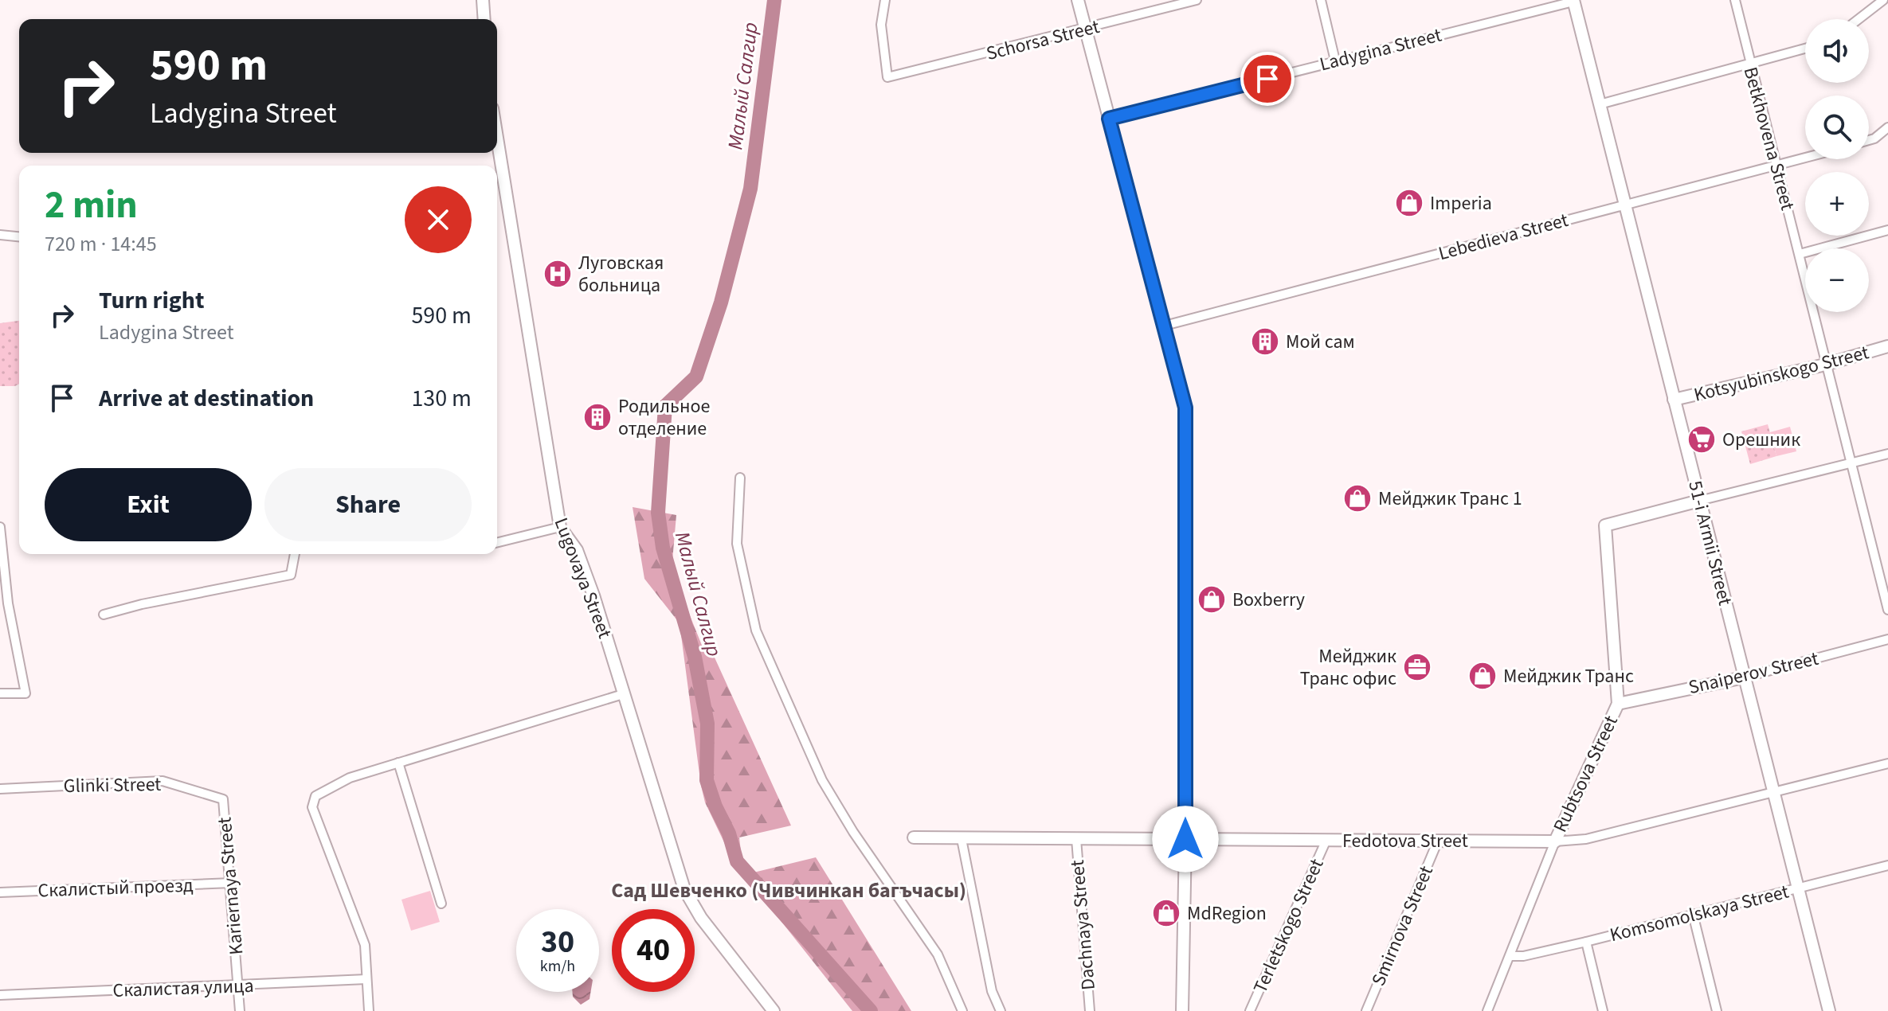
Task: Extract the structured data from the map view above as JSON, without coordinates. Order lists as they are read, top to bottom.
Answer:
{
  "streets": {
    "main road": [
      "Kotsyubinskogo Street",
      "51-i Armii Street",
      "Lugovaya Street",
      "Snaiperov Street",
      "Rubtsova Street",
      "Fedotova Street"
    ],
    "street": [
      "Schorsa Street",
      "Ladygina Street",
      "Betkhovena Street",
      "Lebedieva Street",
      "Glinki Street",
      "Kariernaya Street",
      "Скалистый проезд",
      "Komsomolskaya Street",
      "Dachnaya Street",
      "Terletskogo Street",
      "Smirnova Street",
      "Скалистая улица"
    ]
  },
  "crossings": [
    ["Ladygina Street", "51-i Armii Street"],
    ["Betkhovena Street", "Lebedieva Street"],
    ["Betkhovena Street", "Kotsyubinskogo Street"],
    ["Lebedieva Street", "51-i Armii Street"],
    ["Kotsyubinskogo Street", "51-i Armii Street"],
    ["51-i Armii Street", "Snaiperov Street"],
    ["51-i Armii Street", "Rubtsova Street"],
    ["51-i Armii Street", "Fedotova Street"],
    ["51-i Armii Street", "Komsomolskaya Street"],
    ["Snaiperov Street", "Rubtsova Street"],
    ["Rubtsova Street", "Fedotova Street"],
    ["Rubtsova Street", "Komsomolskaya Street"],
    ["Glinki Street", "Kariernaya Street"],
    ["Fedotova Street", "Dachnaya Street"],
    ["Fedotova Street", "Terletskogo Street"],
    ["Fedotova Street", "Smirnova Street"],
    ["Kariernaya Street", "Скалистый проезд"],
    ["Kariernaya Street", "Скалистая улица"]
  ],
  "districts": ["Сад Шевченко (Чивчинкан багъчасы)"],
  "water": ["Малый Салгир"],
  "places": {
    "shop": [
      "Imperia",
      "Мейджик Транс 1",
      "Boxberry",
      "Мейджик Транс",
      "MdRegion"
    ],
    "hospital": ["Луговская больница"],
    "building": ["Мой сам", "Родильное отделение"],
    "supermarket": ["Орешник"],
    "office": ["Мейджик Транс офис"]
  },
  "page": {
    "map_buttons": ["+", "−"],
    "turn": ["590 m", "Ladygina Street"],
    "heading": ["2 min", "720 m · 14:45"],
    "list": [
      {
        "name": "Turn right",
        "note": "Ladygina Street",
        "value": "590 m"
      },
      {
        "name": "Arrive at destination",
        "value": "130 m"
      }
    ],
    "buttons": ["Exit", "Share"],
    "speed": "30 km/h",
    "limit": "40"
  }
}
